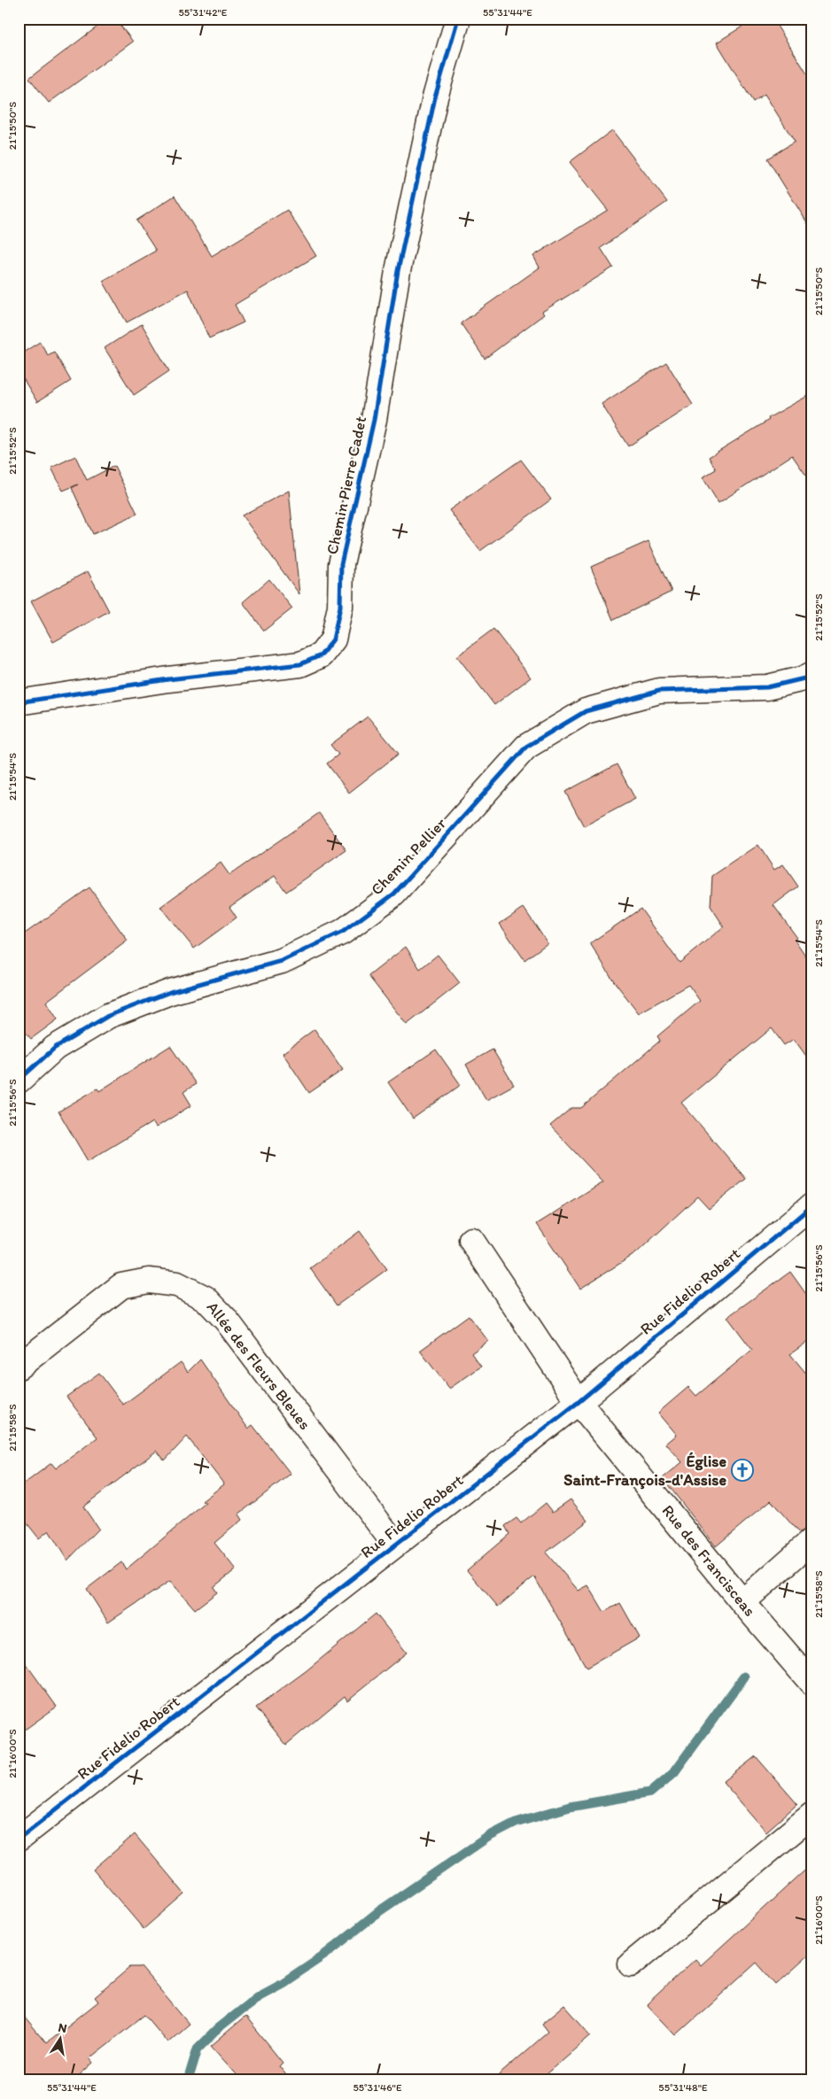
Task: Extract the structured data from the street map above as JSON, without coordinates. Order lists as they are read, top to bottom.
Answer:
{
  "streets": {
    "street": [
      "Chemin Pierre Cadet",
      "Chemin Pellier",
      "Rue Fidelio Robert",
      "Allée des Fleurs Bleues",
      "Rue des Francisceas"
    ]
  },
  "crossings": [
    ["Rue Fidelio Robert", "Allée des Fleurs Bleues"],
    ["Rue Fidelio Robert", "Rue des Francisceas"]
  ],
  "places": {
    "church": ["Église Saint-François-d'Assise"]
  },
  "north": "top",
  "coordinates": [
    "55°31'42\"E",
    "55°31'44\"E",
    "21°15'50\"S",
    "21°15'52\"S",
    "21°15'54\"S",
    "21°15'56\"S",
    "21°15'58\"S",
    "21°16'00\"S",
    "55°31'46\"E",
    "55°31'48\"E"
  ]
}
